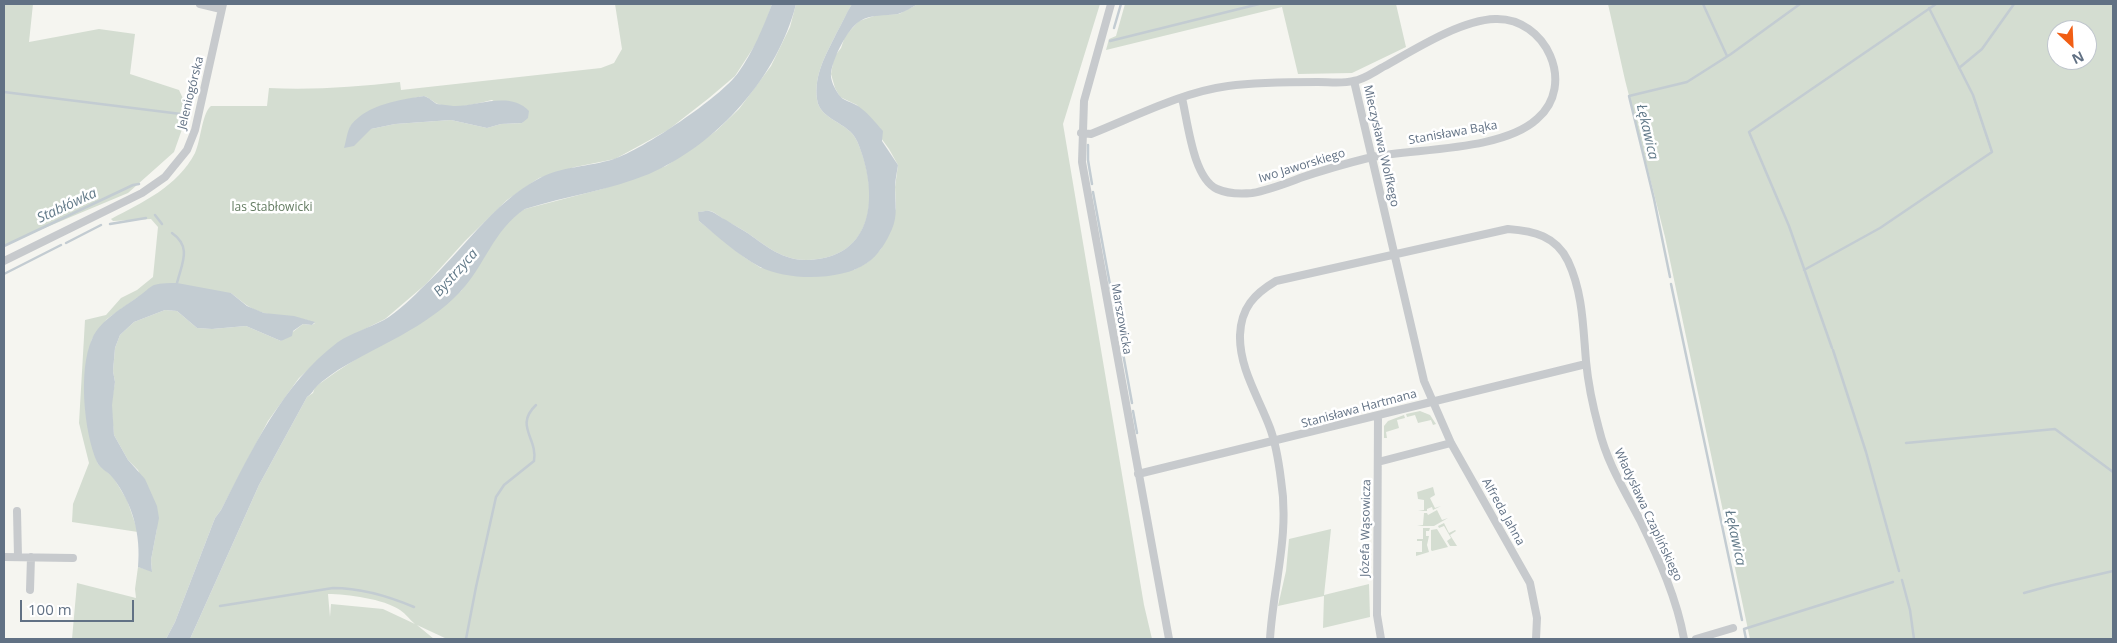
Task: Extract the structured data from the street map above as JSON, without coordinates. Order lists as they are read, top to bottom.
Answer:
{
  "streets": {
    "street": [
      "Jeleniogórska",
      "Stanisława Bąka",
      "Mieczysława Wolfkego",
      "Iwo Jaworskiego",
      "Marszowicka",
      "Stanisława Hartmana",
      "Alfreda Jahna",
      "Władysława Czaplińskiego",
      "Józefa Wąsowicza"
    ]
  },
  "crossings": [
    ["Stanisława Bąka", "Mieczysława Wolfkego"],
    ["Stanisława Bąka", "Iwo Jaworskiego"],
    ["Mieczysława Wolfkego", "Iwo Jaworskiego"],
    ["Mieczysława Wolfkego", "Marszowicka"],
    ["Mieczysława Wolfkego", "Stanisława Hartmana"],
    ["Mieczysława Wolfkego", "Alfreda Jahna"],
    ["Mieczysława Wolfkego", "Władysława Czaplińskiego"],
    ["Marszowicka", "Stanisława Hartmana"],
    ["Stanisława Hartmana", "Alfreda Jahna"],
    ["Stanisława Hartmana", "Władysława Czaplińskiego"],
    ["Stanisława Hartmana", "Józefa Wąsowicza"]
  ],
  "water": ["Łękawica", "Stabłówka", "Bystrzyca"],
  "parks": ["las Stabłowicki"],
  "scale_bar": "100 m",
  "north": "bottom right"
}
